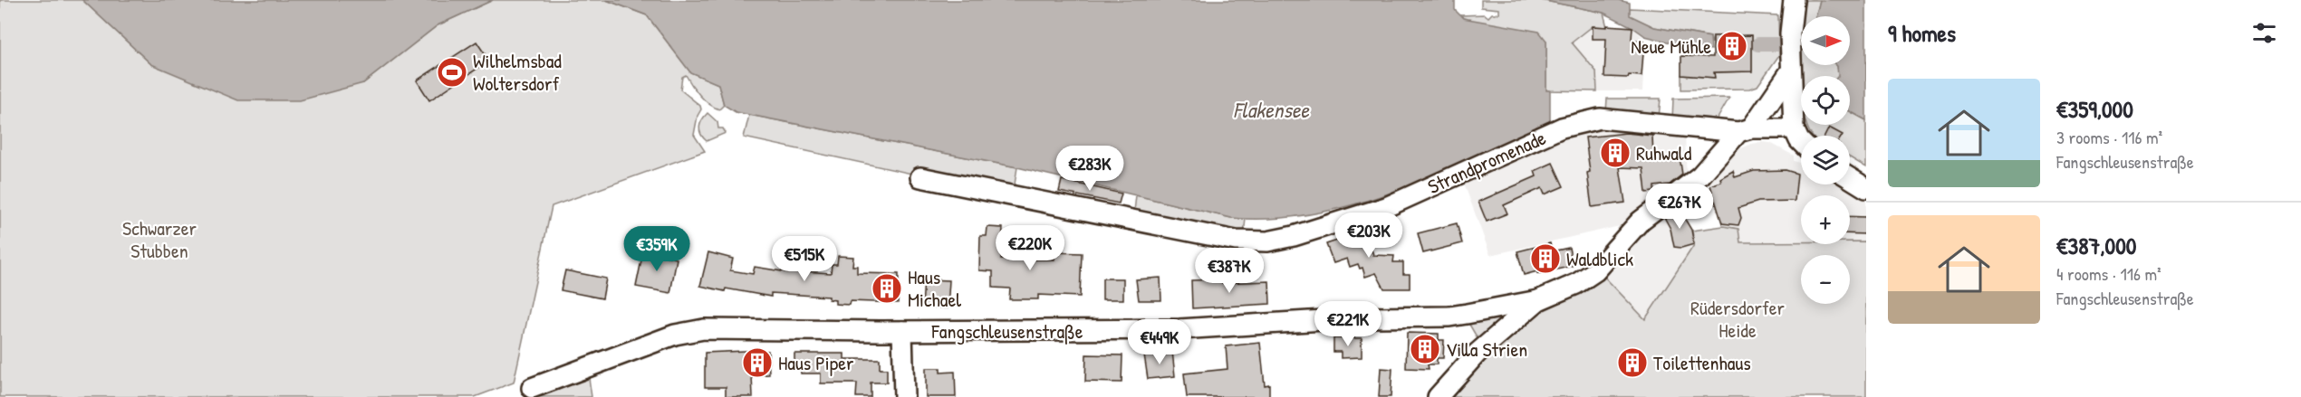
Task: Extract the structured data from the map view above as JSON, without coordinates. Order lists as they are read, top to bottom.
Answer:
{
  "streets": {
    "street": ["Strandpromenade", "Fangschleusenstraße"]
  },
  "crossings": [
    ["Strandpromenade", "Fangschleusenstraße"]
  ],
  "water": ["Flakensee"],
  "parks": ["Schwarzer Stubben", "Rüdersdorfer Heide"],
  "places": {
    "building": [
      "Neue Mühle",
      "Ruhwald",
      "Waldblick",
      "Haus Michael",
      "Villa Strien",
      "Haus Piper",
      "Toilettenhaus"
    ],
    "sports": ["Wilhelmsbad Woltersdorf"]
  },
  "north": "right",
  "page": {
    "heading": "9 homes",
    "map_buttons": ["+", "−"],
    "list": [
      {
        "name": "€359,000",
        "note": "3 rooms · 116 m² · Fangschleusenstraße"
      },
      {
        "name": "€387,000",
        "note": "4 rooms · 116 m² · Fangschleusenstraße"
      }
    ],
    "price": [
      "€283K",
      "€267K",
      "€203K",
      "€220K",
      "€359K",
      "€515K",
      "€387K",
      "€221K",
      "€449K"
    ]
  }
}
